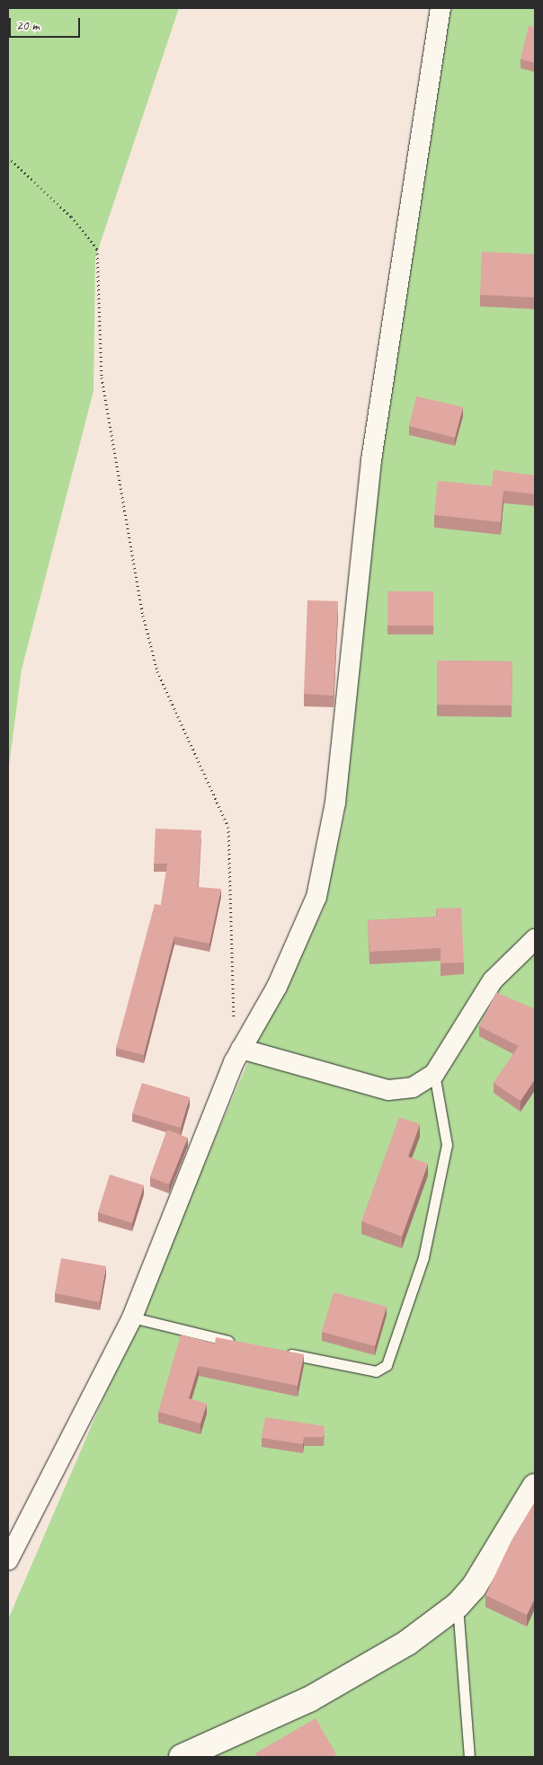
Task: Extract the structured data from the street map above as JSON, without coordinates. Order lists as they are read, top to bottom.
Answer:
{
  "scale_bar": "20 m"
}
